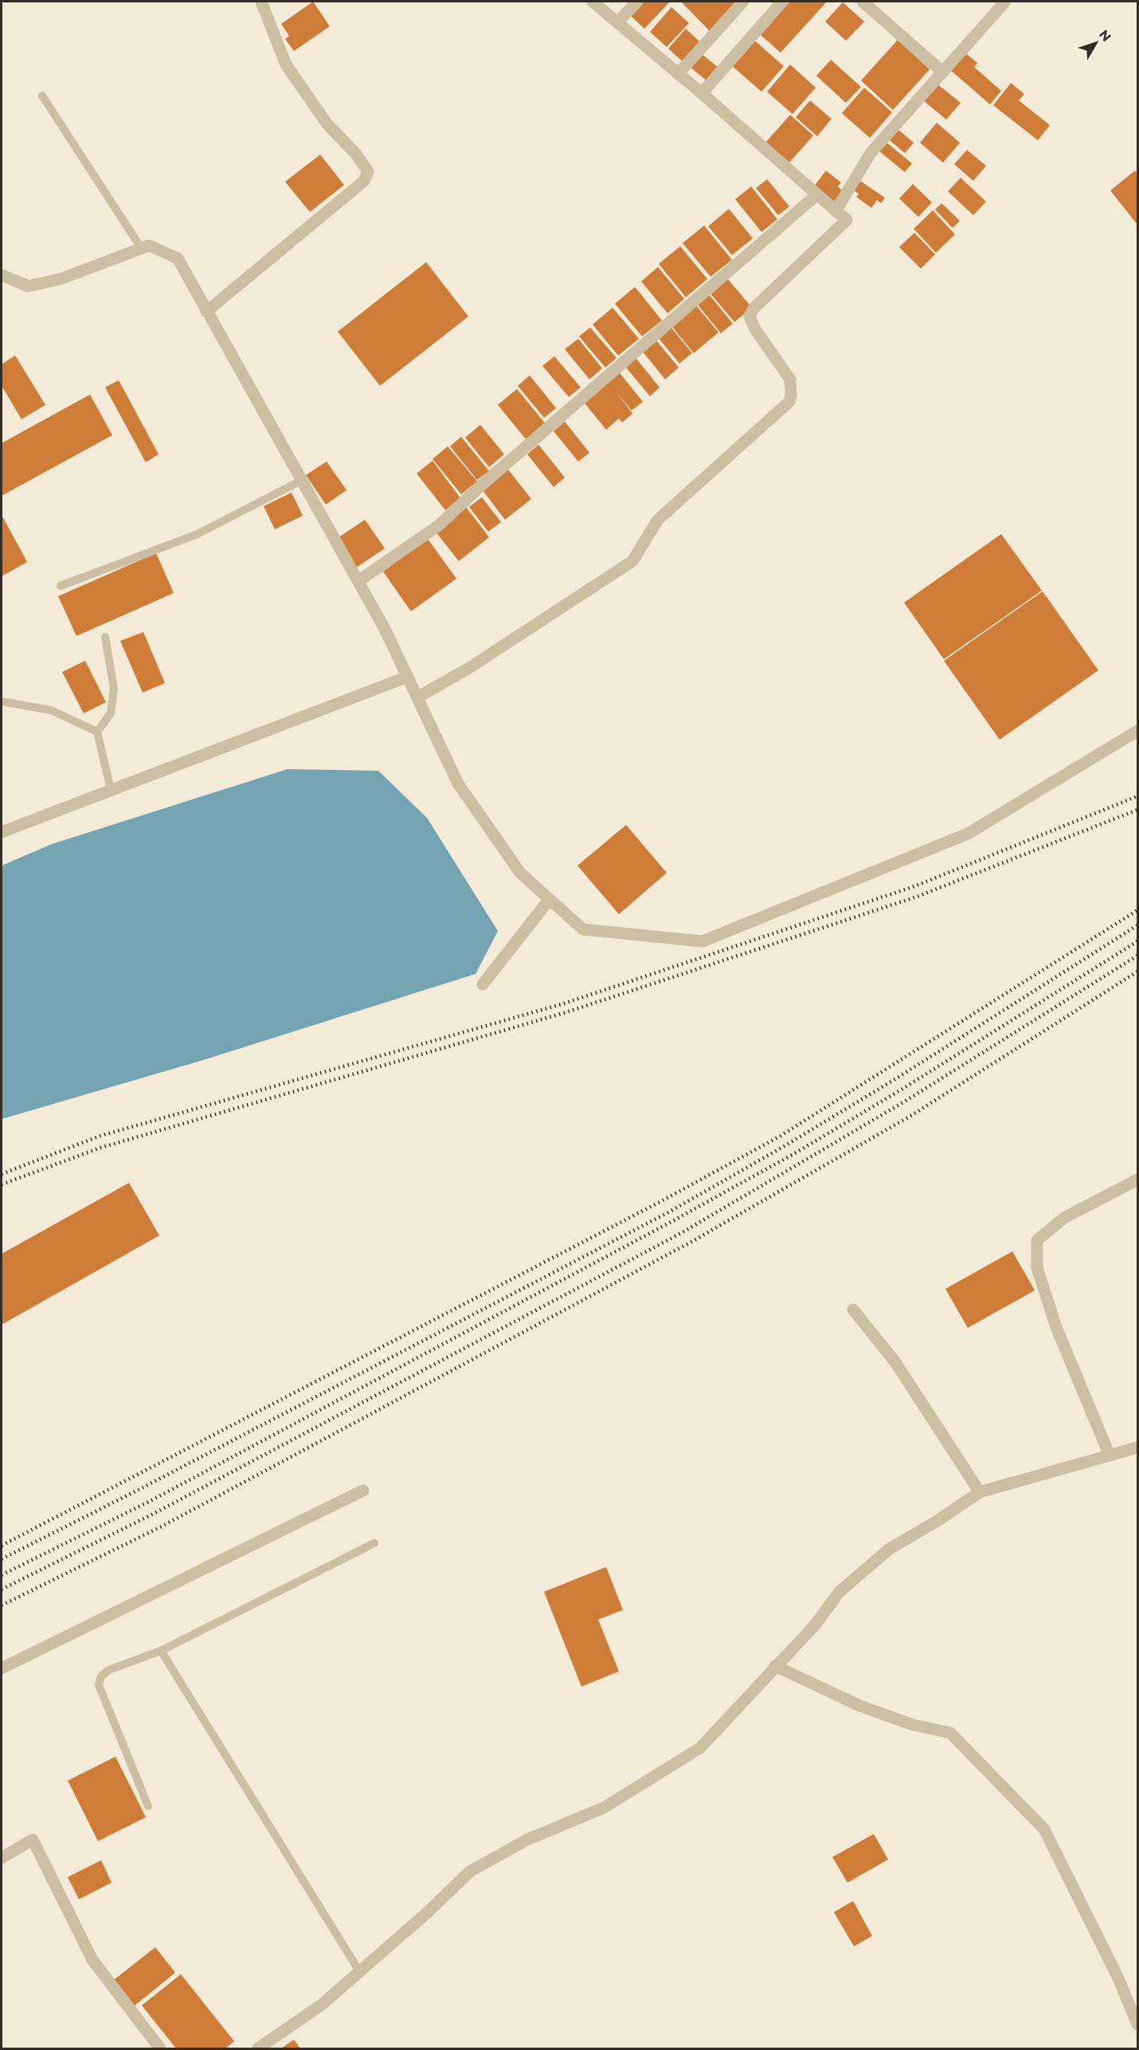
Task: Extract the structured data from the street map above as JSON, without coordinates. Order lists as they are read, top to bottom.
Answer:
{
  "north": "top right"
}
